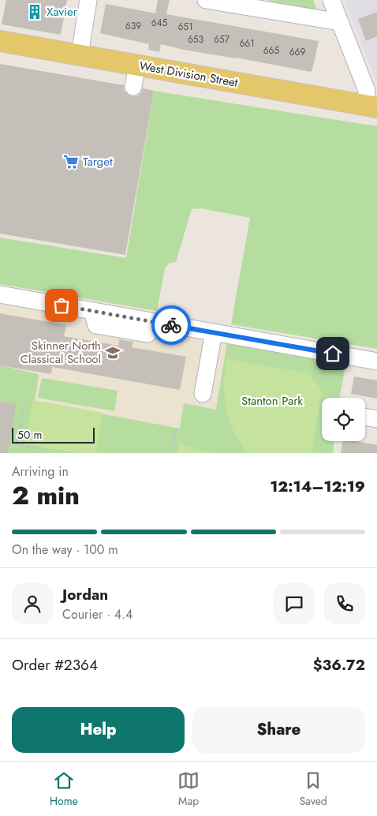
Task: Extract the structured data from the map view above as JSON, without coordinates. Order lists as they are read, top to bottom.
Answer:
{
  "streets": {
    "main road": ["West Division Street"]
  },
  "parks": ["Stanton Park"],
  "places": {
    "building": ["Xavier"],
    "supermarket": ["Target"],
    "school or university": ["Skinner North Classical School"]
  },
  "house_numbers": [
    "645",
    "639",
    "651",
    "653",
    "657",
    "661",
    "665",
    "669"
  ],
  "scale_bar": "50 m",
  "page": {
    "scale": "50 m",
    "heading": ["2 min", "Arriving in", "12:14–12:19"],
    "panel": [
      "Jordan",
      "Courier · 4.4",
      "Order #2364",
      "$36.72"
    ],
    "bar": "On the way · 100 m",
    "buttons": ["Help", "Share"],
    "tabs": ["Home", "Map", "Saved"]
  }
}
